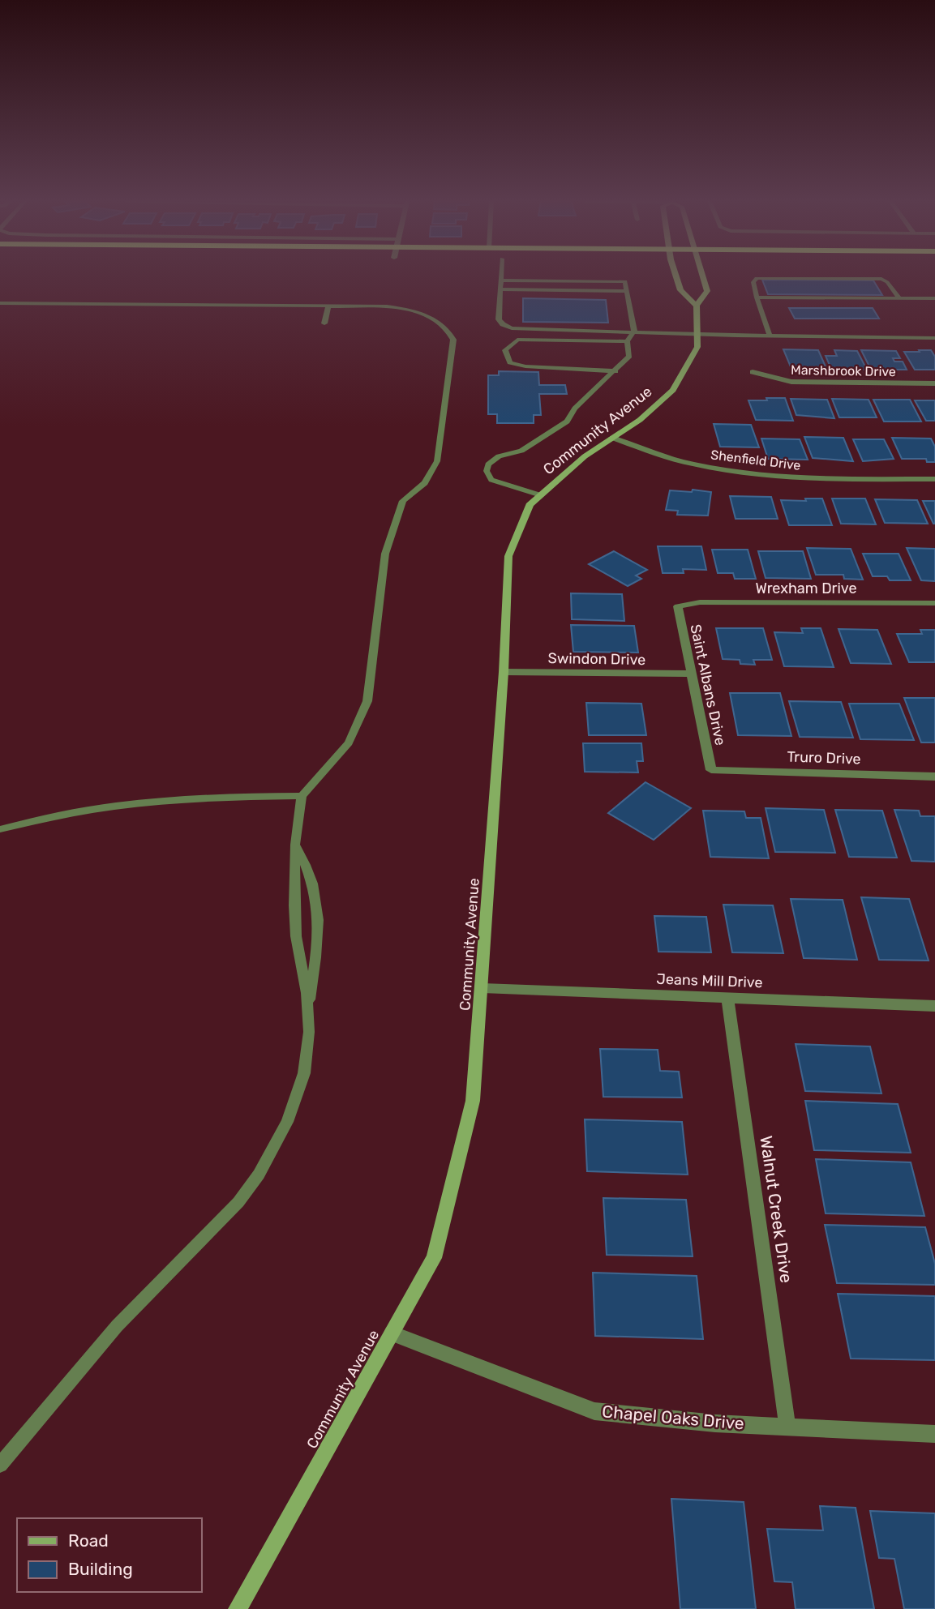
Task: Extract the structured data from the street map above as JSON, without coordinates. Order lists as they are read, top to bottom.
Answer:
{
  "streets": {
    "street": [
      "Marshbrook Drive",
      "Community Avenue",
      "Shenfield Drive",
      "Wrexham Drive",
      "Swindon Drive",
      "Saint Albans Drive",
      "Truro Drive",
      "Jeans Mill Drive",
      "Walnut Creek Drive",
      "Chapel Oaks Drive"
    ]
  },
  "crossings": [
    ["Community Avenue", "Shenfield Drive"],
    ["Community Avenue", "Swindon Drive"],
    ["Community Avenue", "Jeans Mill Drive"],
    ["Community Avenue", "Chapel Oaks Drive"],
    ["Wrexham Drive", "Saint Albans Drive"],
    ["Swindon Drive", "Saint Albans Drive"],
    ["Saint Albans Drive", "Truro Drive"],
    ["Jeans Mill Drive", "Walnut Creek Drive"],
    ["Walnut Creek Drive", "Chapel Oaks Drive"]
  ],
  "legend": ["Road", "Building"]
}
